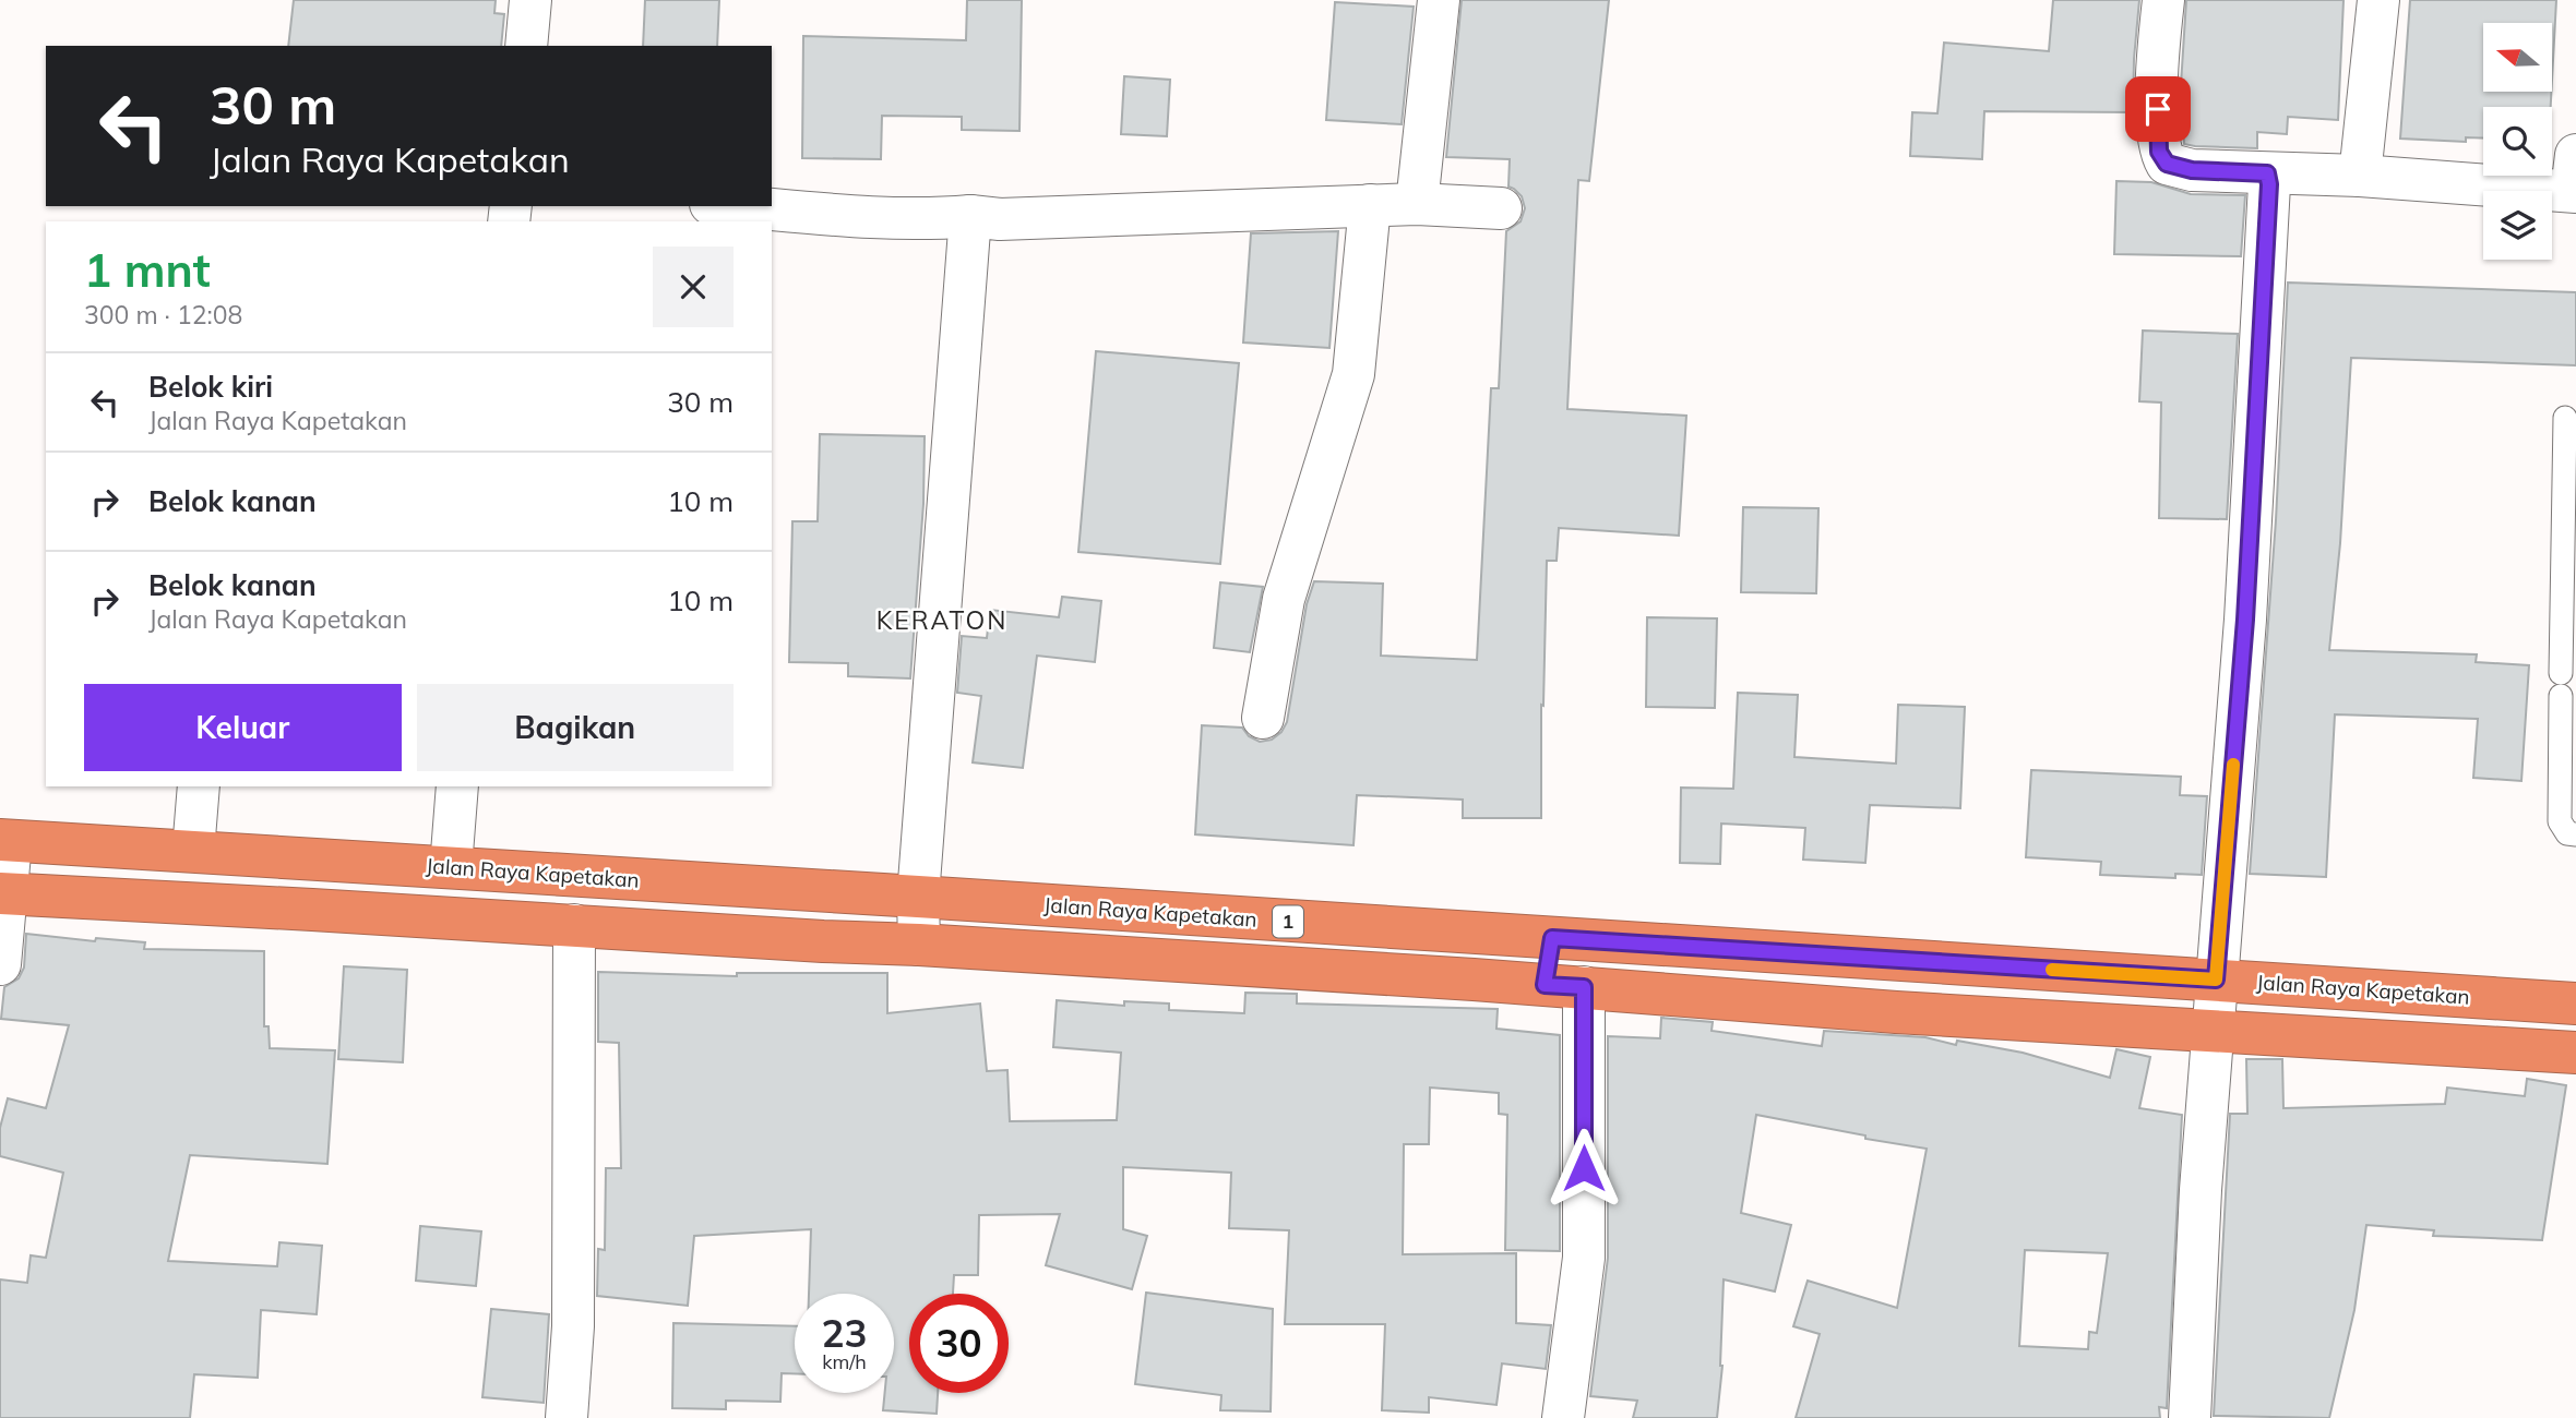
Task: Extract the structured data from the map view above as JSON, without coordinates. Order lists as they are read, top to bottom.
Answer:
{
  "streets": {
    "highway": ["Jalan Raya Kapetakan", "1"]
  },
  "districts": ["KERATON"],
  "north": "left",
  "page": {
    "turn": ["30 m", "Jalan Raya Kapetakan"],
    "heading": ["1 mnt", "300 m · 12:08"],
    "list": [
      {
        "name": "Belok kiri",
        "note": "Jalan Raya Kapetakan",
        "value": "30 m"
      },
      {
        "name": "Belok kanan",
        "value": "10 m"
      },
      {
        "name": "Belok kanan",
        "note": "Jalan Raya Kapetakan",
        "value": "10 m"
      }
    ],
    "buttons": ["Keluar", "Bagikan"],
    "speed": "23 km/h",
    "limit": "30"
  }
}
